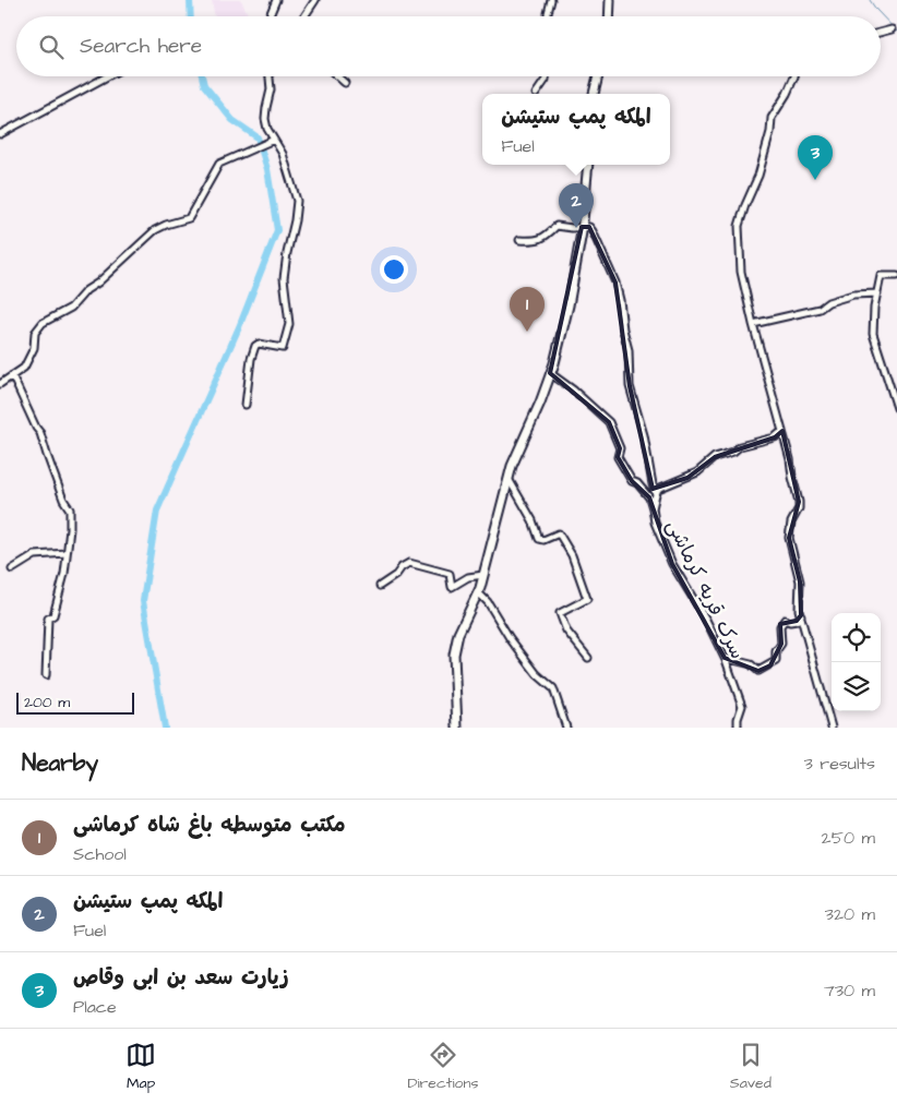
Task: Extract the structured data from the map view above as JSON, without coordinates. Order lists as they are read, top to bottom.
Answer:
{
  "streets": {
    "street": ["سرک قریه کرماشی"]
  },
  "scale_bar": "200 m",
  "page": {
    "search": "Search here",
    "popup": ["المکه پمپ ستیشن", "Fuel"],
    "pins": ["3", "2", "1"],
    "scale": "200 m",
    "heading": ["Nearby", "3 results"],
    "list": [
      {
        "mark": "1",
        "name": "مکتب متوسطه باغ شاه کرماشی",
        "note": "School",
        "value": "250 m"
      },
      {
        "mark": "2",
        "name": "المکه پمپ ستیشن",
        "note": "Fuel",
        "value": "320 m"
      },
      {
        "mark": "3",
        "name": "زیارت سعد بن ابی وقاص",
        "note": "Place",
        "value": "730 m"
      }
    ],
    "nav": ["Map", "Directions", "Saved"]
  }
}
